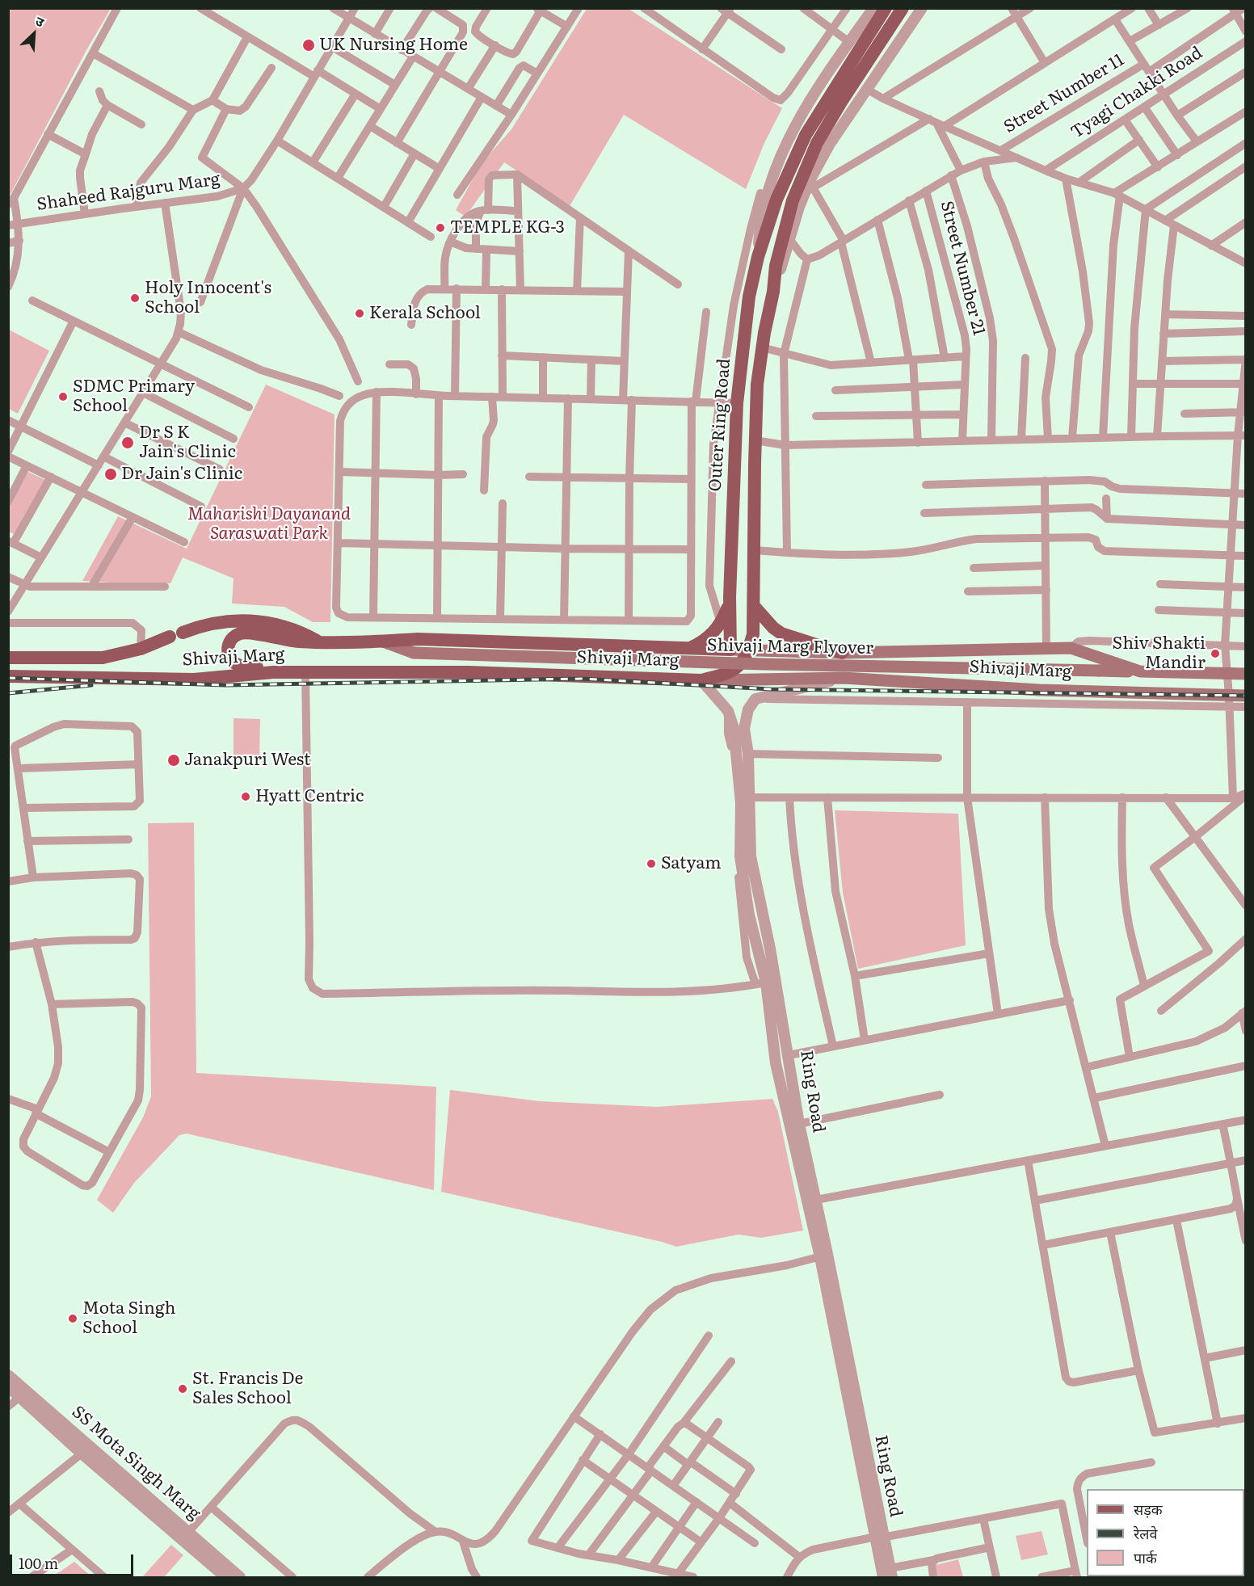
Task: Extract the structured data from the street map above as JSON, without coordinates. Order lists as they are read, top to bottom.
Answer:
{
  "streets": {
    "main road": ["Outer Ring Road", "Shivaji Marg Flyover", "Shivaji Marg"],
    "street": [
      "Tyagi Chakki Road",
      "Street Number 11",
      "Shaheed Rajguru Marg",
      "Street Number 21",
      "Ring Road",
      "SS Mota Singh Marg"
    ]
  },
  "crossings": [
    ["Outer Ring Road", "Shivaji Marg"],
    ["Shivaji Marg Flyover", "Shivaji Marg"],
    ["Shivaji Marg", "Ring Road"]
  ],
  "parks": ["Maharishi Dayanand Saraswati Park"],
  "places": [
    "UK Nursing Home",
    "TEMPLE KG-3",
    "Holy Innocent's School",
    "Kerala School",
    "SDMC Primary School",
    "Dr S K Jain's Clinic",
    "Dr Jain's Clinic",
    "Shiv Shakti Mandir",
    "Janakpuri West",
    "Hyatt Centric",
    "Satyam",
    "Mota Singh School",
    "St. Francis De Sales School"
  ],
  "legend": ["सड़क", "रेलवे", "पार्क"],
  "scale_bar": "100 m",
  "north": "top right"
}
